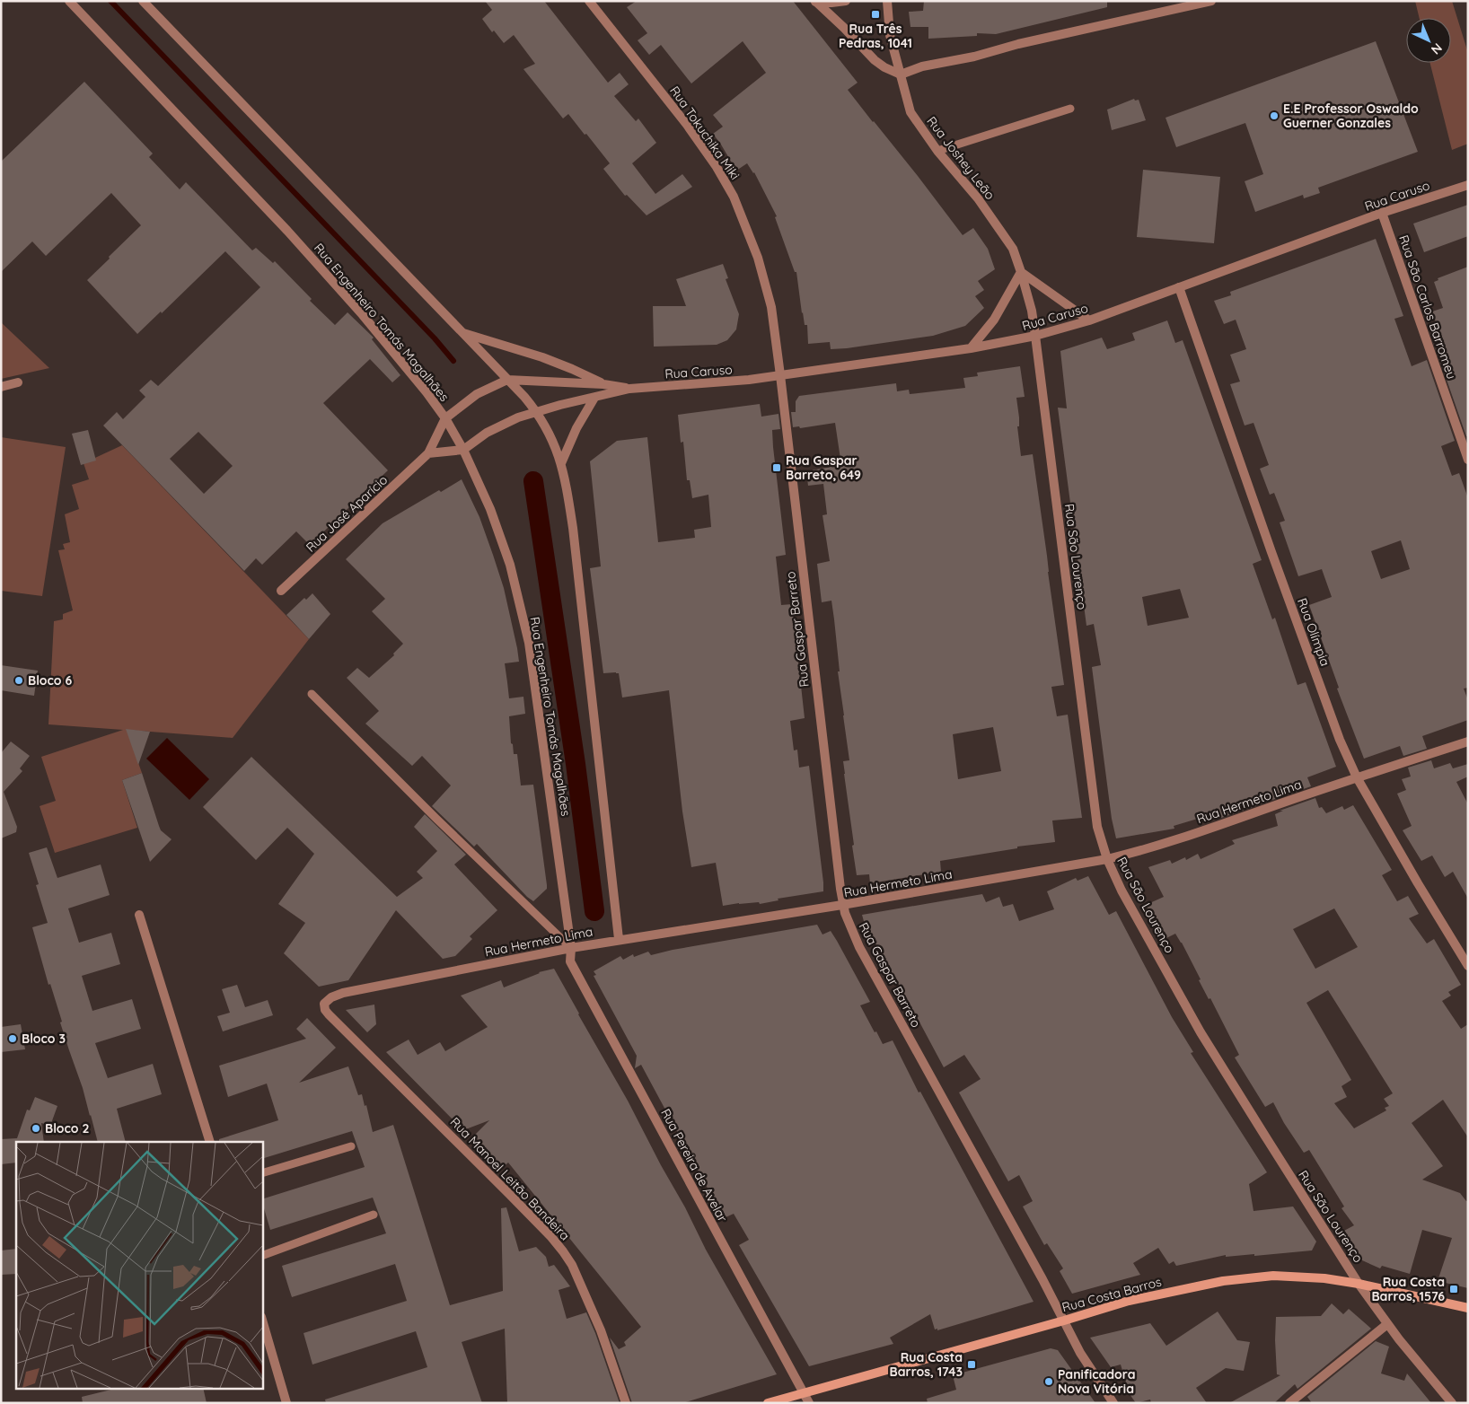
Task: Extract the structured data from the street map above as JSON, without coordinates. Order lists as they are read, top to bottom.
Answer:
{
  "streets": {
    "main road": ["Rua Costa Barros"],
    "street": [
      "Rua Tokuchika Miki",
      "Rua Joshey Leão",
      "Rua Caruso",
      "Rua São Carlos Barromeu",
      "Rua Engenheiro Tomás Magalhães",
      "Rua José Aparício",
      "Rua São Lourenço",
      "Rua Gaspar Barreto",
      "Rua Olímpia",
      "Rua Hermeto Lima",
      "Rua Pereira de Avelar",
      "Rua Manoel Leitão Bandeira"
    ]
  },
  "crossings": [
    ["Rua Tokuchika Miki", "Rua Caruso"],
    ["Rua Tokuchika Miki", "Rua Gaspar Barreto"],
    ["Rua Joshey Leão", "Rua Caruso"],
    ["Rua Joshey Leão", "Rua São Lourenço"],
    ["Rua Caruso", "Rua São Carlos Barromeu"],
    ["Rua Caruso", "Rua Engenheiro Tomás Magalhães"],
    ["Rua Caruso", "Rua São Lourenço"],
    ["Rua Caruso", "Rua Gaspar Barreto"],
    ["Rua Caruso", "Rua Olímpia"],
    ["Rua Engenheiro Tomás Magalhães", "Rua José Aparício"],
    ["Rua Engenheiro Tomás Magalhães", "Rua Hermeto Lima"],
    ["Rua Engenheiro Tomás Magalhães", "Rua Pereira de Avelar"],
    ["Rua São Lourenço", "Rua Hermeto Lima"],
    ["Rua São Lourenço", "Rua Costa Barros"],
    ["Rua Gaspar Barreto", "Rua Hermeto Lima"],
    ["Rua Gaspar Barreto", "Rua Costa Barros"],
    ["Rua Olímpia", "Rua Hermeto Lima"],
    ["Rua Hermeto Lima", "Rua Pereira de Avelar"],
    ["Rua Hermeto Lima", "Rua Manoel Leitão Bandeira"],
    ["Rua Pereira de Avelar", "Rua Costa Barros"]
  ],
  "places": {
    "transit": [
      "Rua Três Pedras, 1041",
      "Rua Gaspar Barreto, 649",
      "Rua Costa Barros, 1576",
      "Rua Costa Barros, 1743"
    ],
    "other": [
      "E.E Professor Oswaldo Guerner Gonzales",
      "Bloco 6",
      "Bloco 3",
      "Bloco 2",
      "Panificadora Nova Vitória"
    ]
  },
  "north": "bottom right"
}
